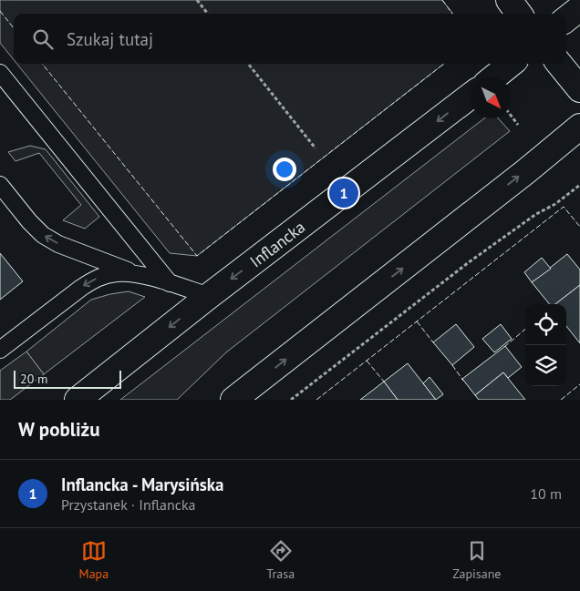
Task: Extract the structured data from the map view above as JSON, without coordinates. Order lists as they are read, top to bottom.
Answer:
{
  "streets": {
    "main road": ["Inflancka"]
  },
  "scale_bar": "20 m",
  "north": "bottom right",
  "page": {
    "search": "Szukaj tutaj",
    "pins": "1",
    "scale": "20 m",
    "heading": "W pobliżu",
    "list": [
      {
        "mark": "1",
        "name": "Inflancka - Marysińska",
        "note": "Przystanek · Inflancka",
        "value": "10 m"
      }
    ],
    "nav": ["Mapa", "Trasa", "Zapisane"]
  }
}
